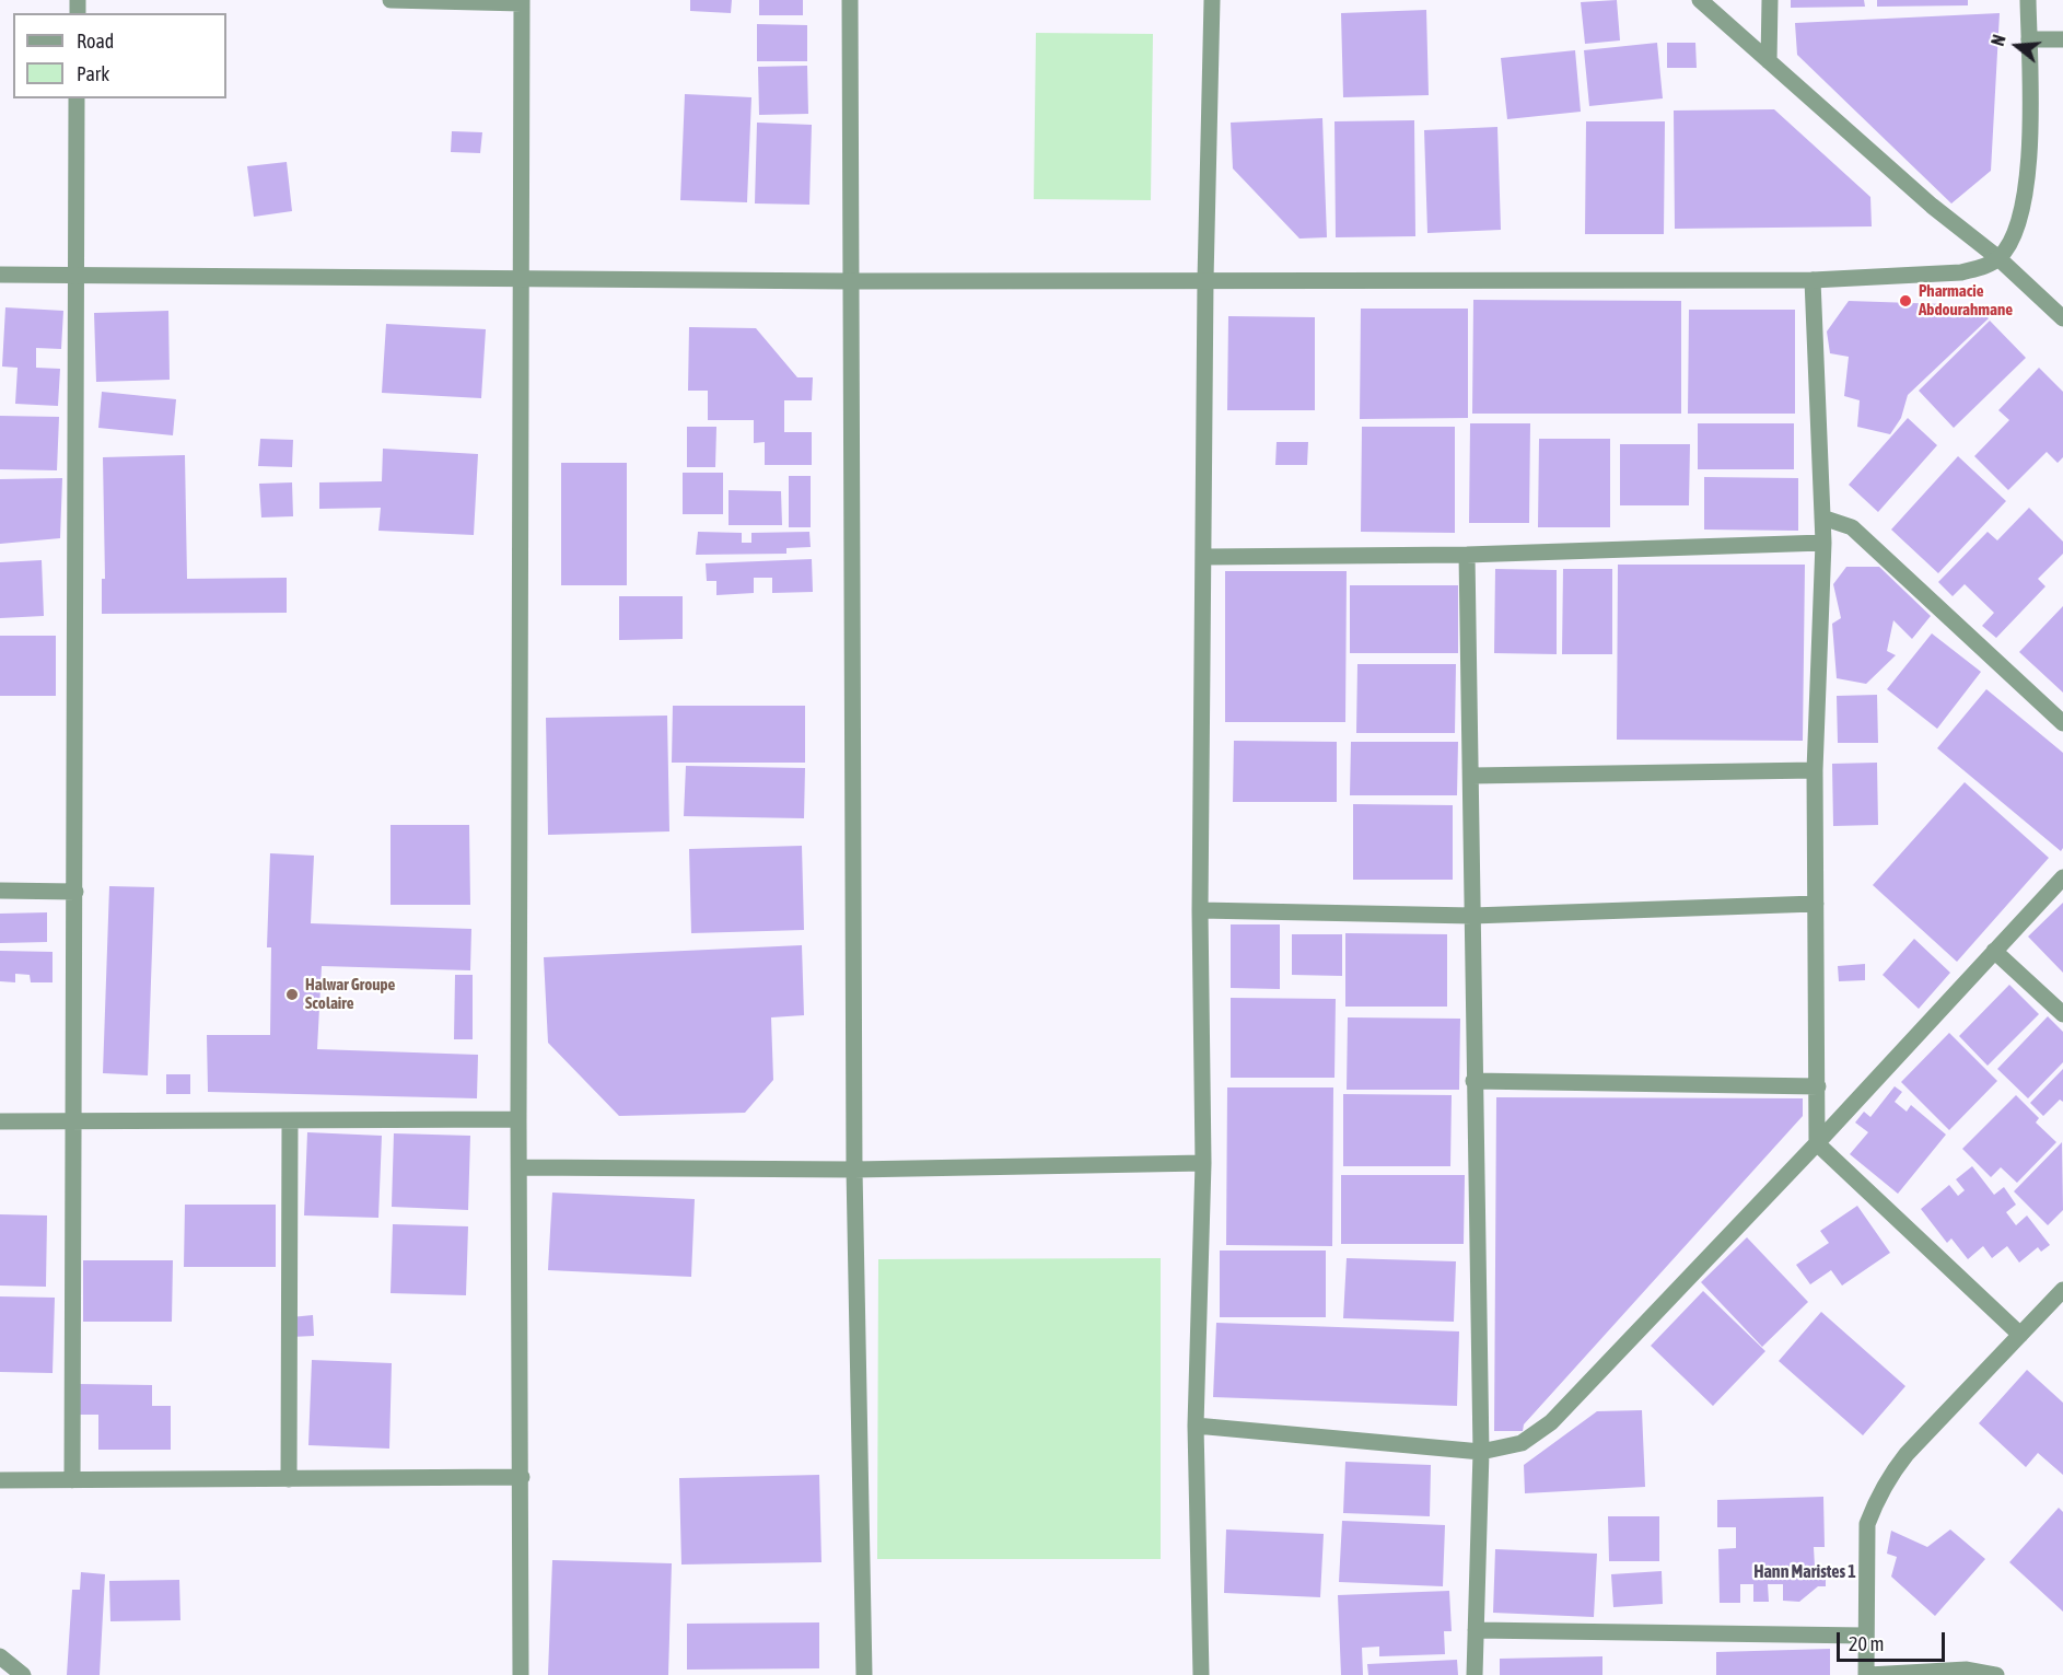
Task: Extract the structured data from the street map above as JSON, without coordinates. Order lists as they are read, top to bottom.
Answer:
{
  "districts": ["Hann Maristes 1"],
  "places": ["Pharmacie Abdourahmane", "Halwar Groupe Scolaire"],
  "legend": ["Road", "Park"],
  "scale_bar": "20 m",
  "north": "left"
}
